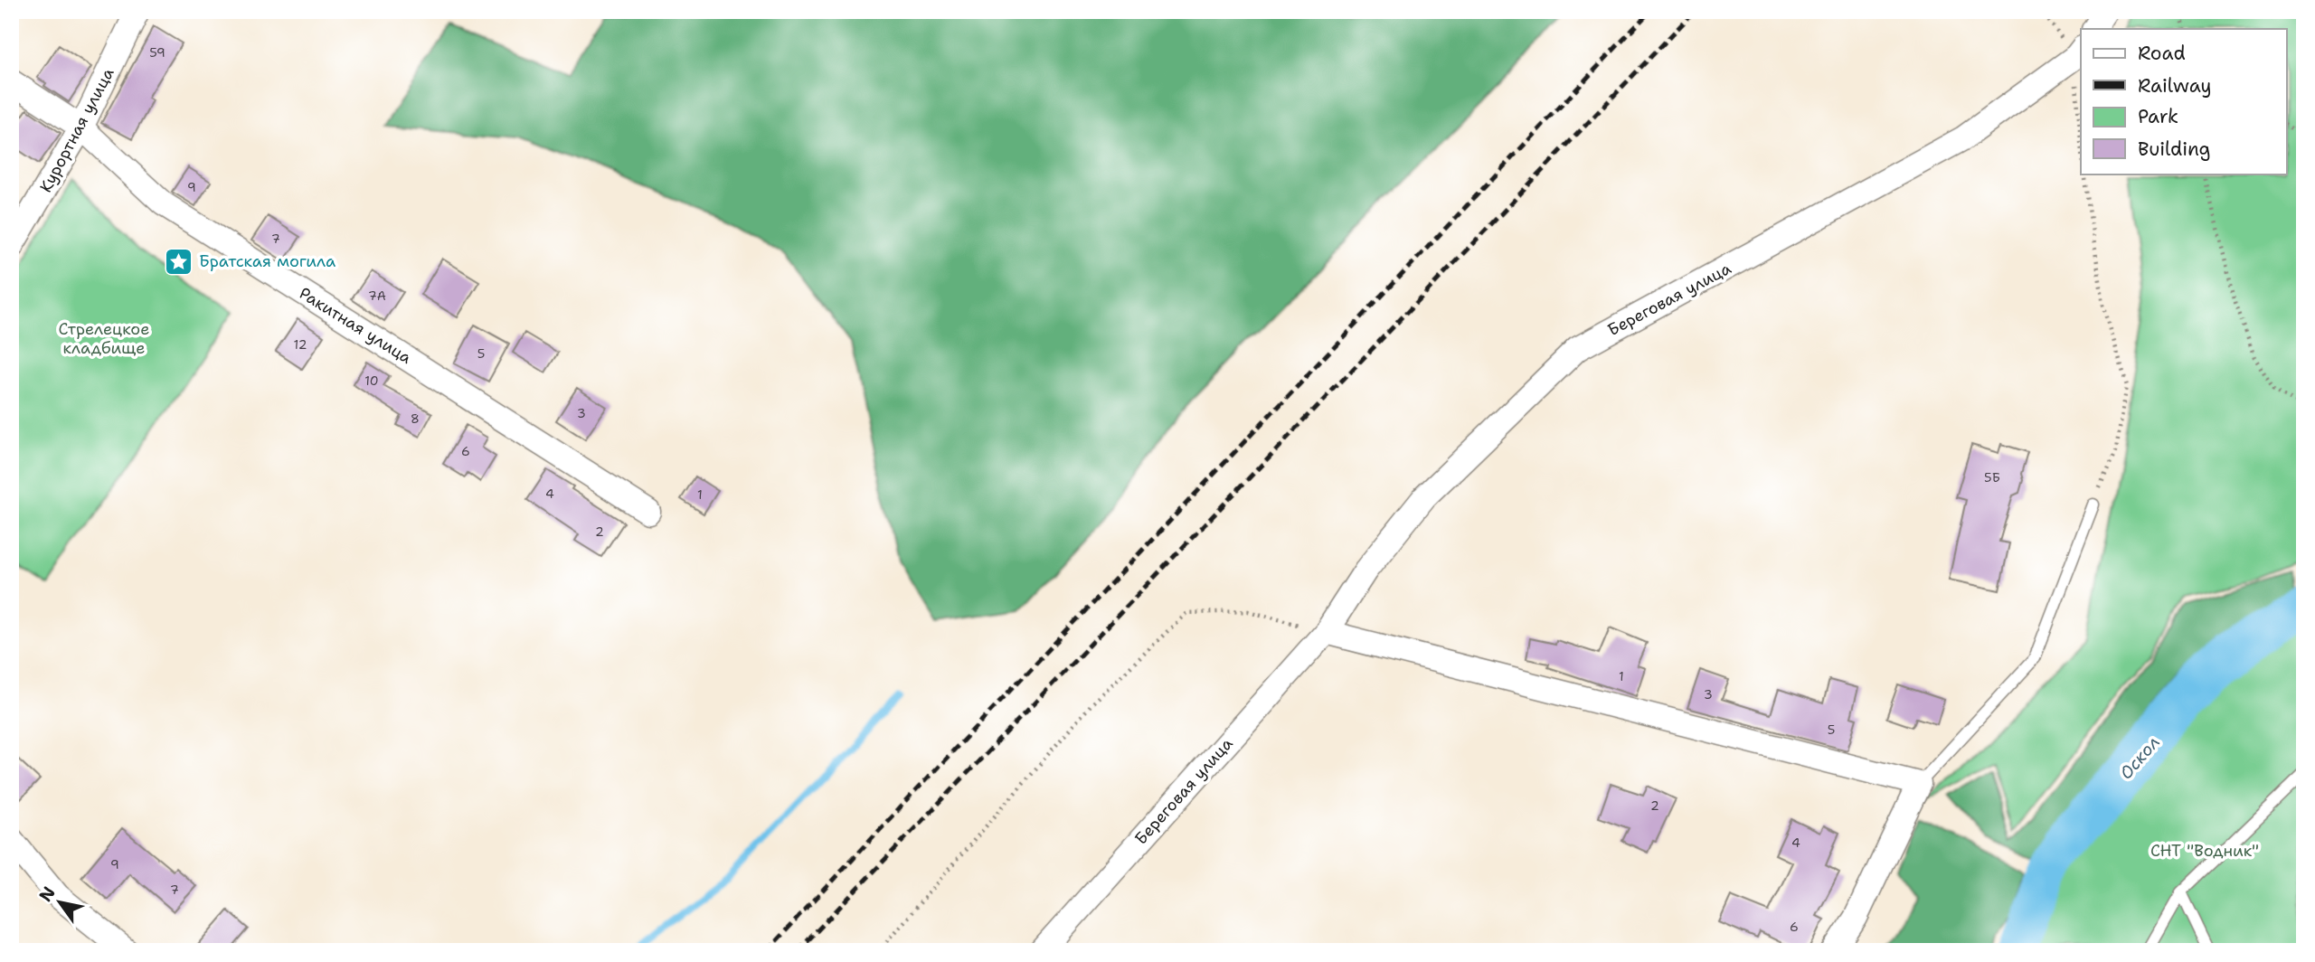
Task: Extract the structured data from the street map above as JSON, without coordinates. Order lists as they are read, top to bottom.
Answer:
{
  "streets": {
    "street": ["Курортная улица", "Береговая улица", "Ракитная улица"]
  },
  "crossings": [
    ["Курортная улица", "Ракитная улица"]
  ],
  "water": ["Оскол"],
  "parks": ["Стрелецкое кладбище", "СНТ \"Водник\""],
  "places": {
    "place": ["Братская могила"]
  },
  "house_numbers": [
    "59",
    "9",
    "7",
    "7А",
    "12",
    "5",
    "10",
    "3",
    "8",
    "6",
    "5Б",
    "4",
    "1",
    "2",
    "1",
    "3",
    "5",
    "2",
    "4",
    "9",
    "7",
    "6"
  ],
  "legend": [
    "Road",
    "Railway",
    "Park",
    "Building"
  ],
  "north": "top left"
}
